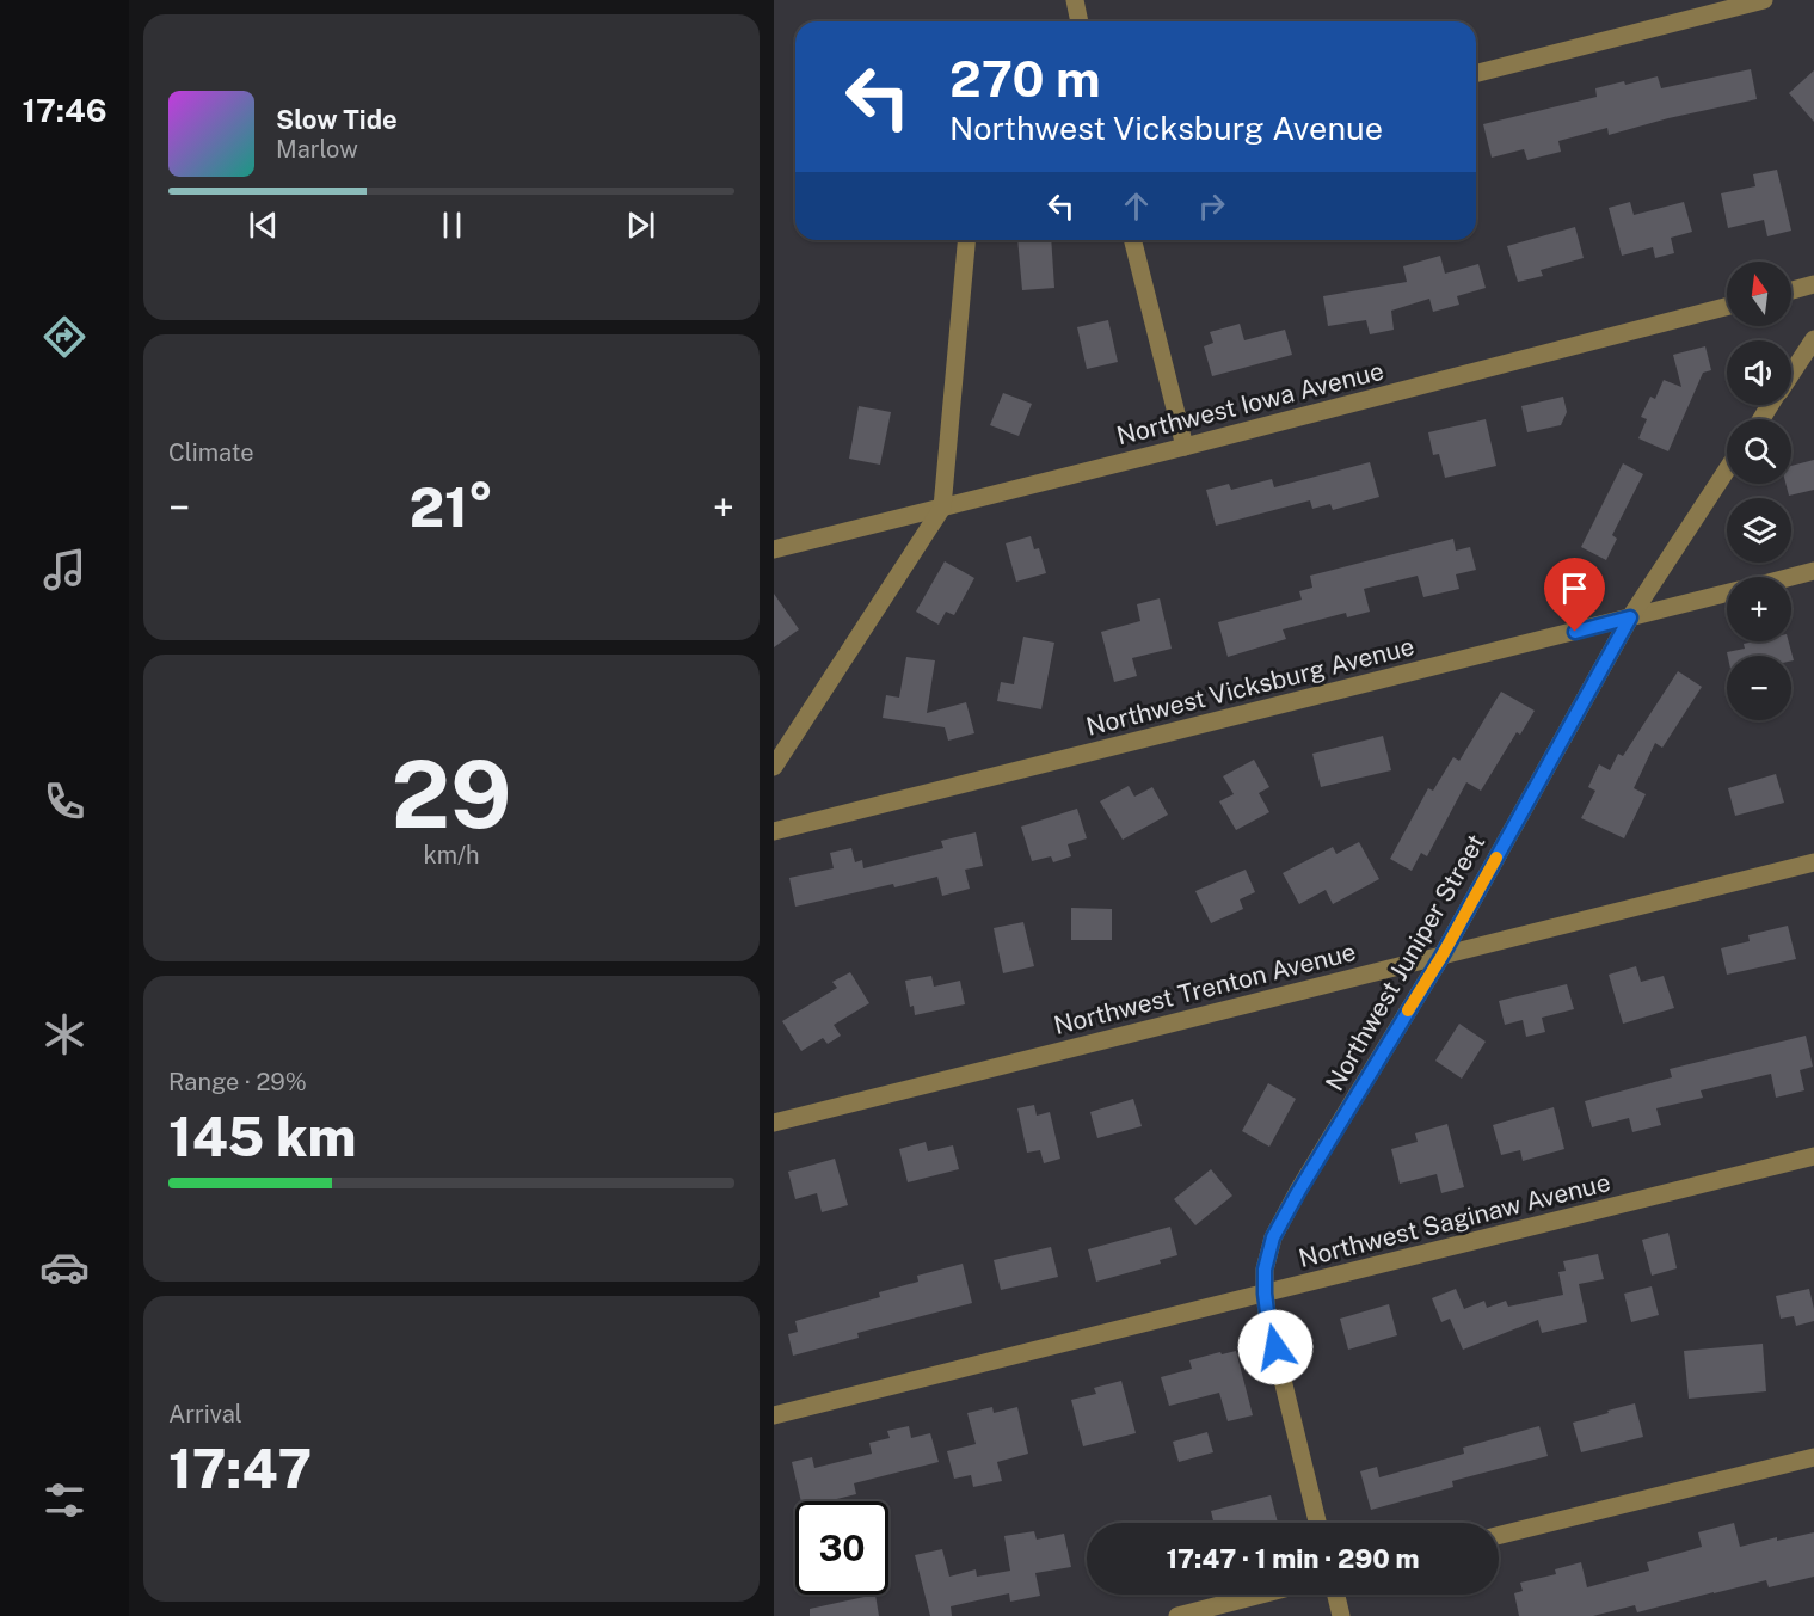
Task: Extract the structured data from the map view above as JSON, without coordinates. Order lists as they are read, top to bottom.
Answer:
{
  "streets": {
    "street": [
      "Northwest Iowa Avenue",
      "Northwest Vicksburg Avenue",
      "Northwest Juniper Street",
      "Northwest Trenton Avenue",
      "Northwest Saginaw Avenue"
    ]
  },
  "crossings": [
    ["Northwest Vicksburg Avenue", "Northwest Juniper Street"],
    ["Northwest Juniper Street", "Northwest Trenton Avenue"],
    ["Northwest Juniper Street", "Northwest Saginaw Avenue"]
  ],
  "north": "top",
  "page": {
    "tabs": "17:46",
    "turn": ["270 m", "Northwest Vicksburg Avenue"],
    "song": ["Slow Tide", "Marlow"],
    "map_buttons": ["+", "−"],
    "tile": [
      "Climate",
      ["29", "km/h"],
      ["Range · 29%", "145 km"],
      ["Arrival", "17:47"]
    ],
    "heat": ["−", "21°", "+"],
    "limit": "30",
    "trip": "17:47 · 1 min · 290 m"
  }
}
